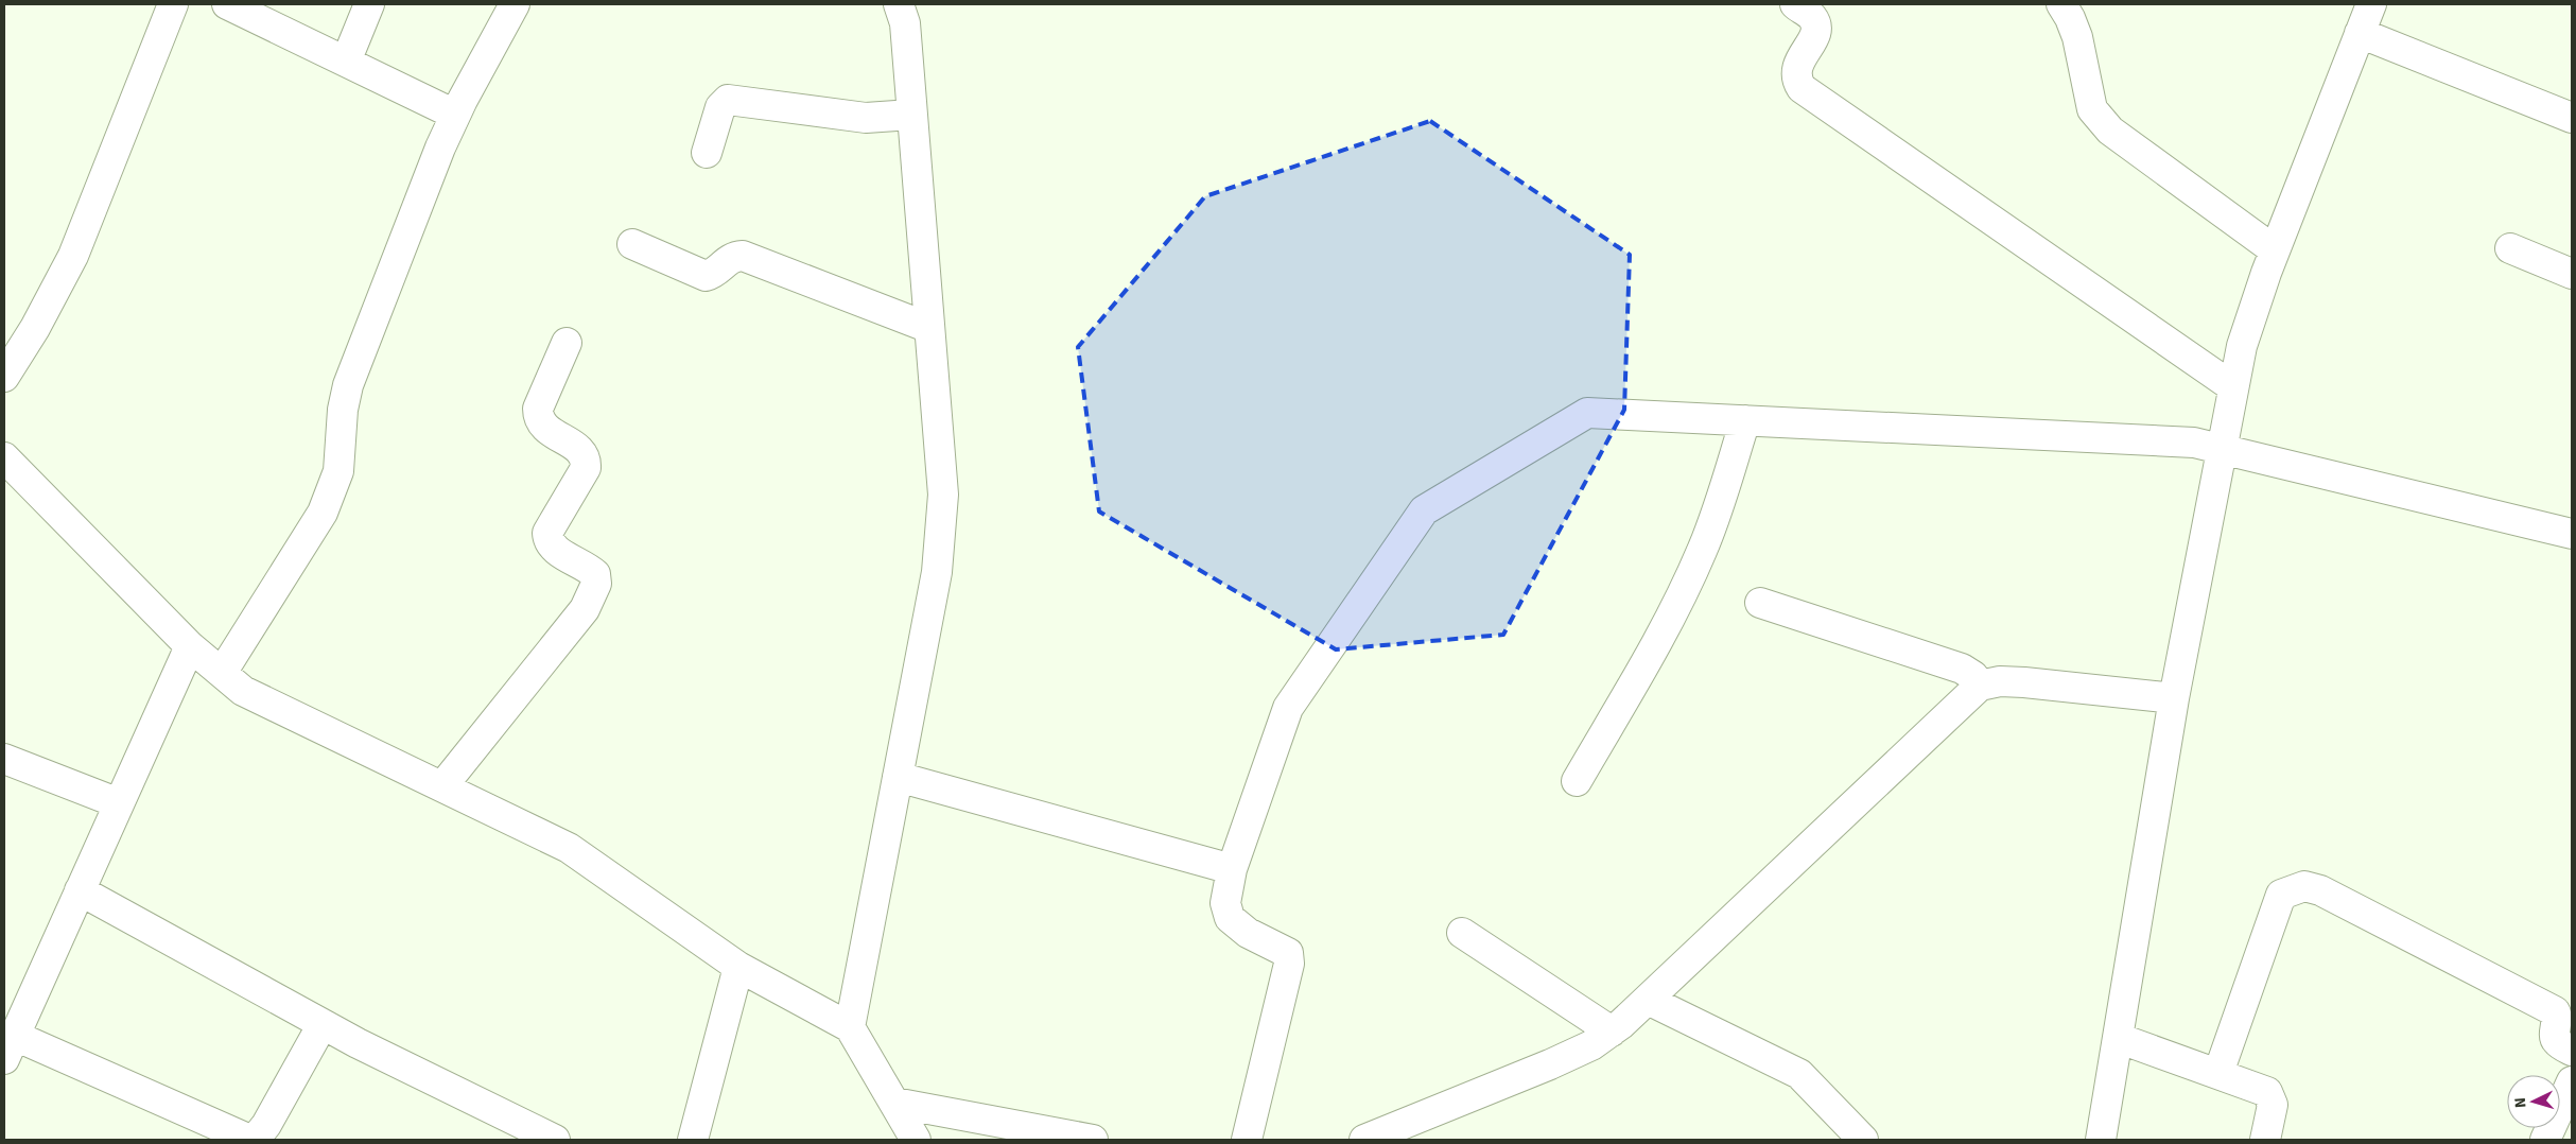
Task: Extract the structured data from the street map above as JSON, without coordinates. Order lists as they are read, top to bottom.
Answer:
{
  "north": "left"
}
